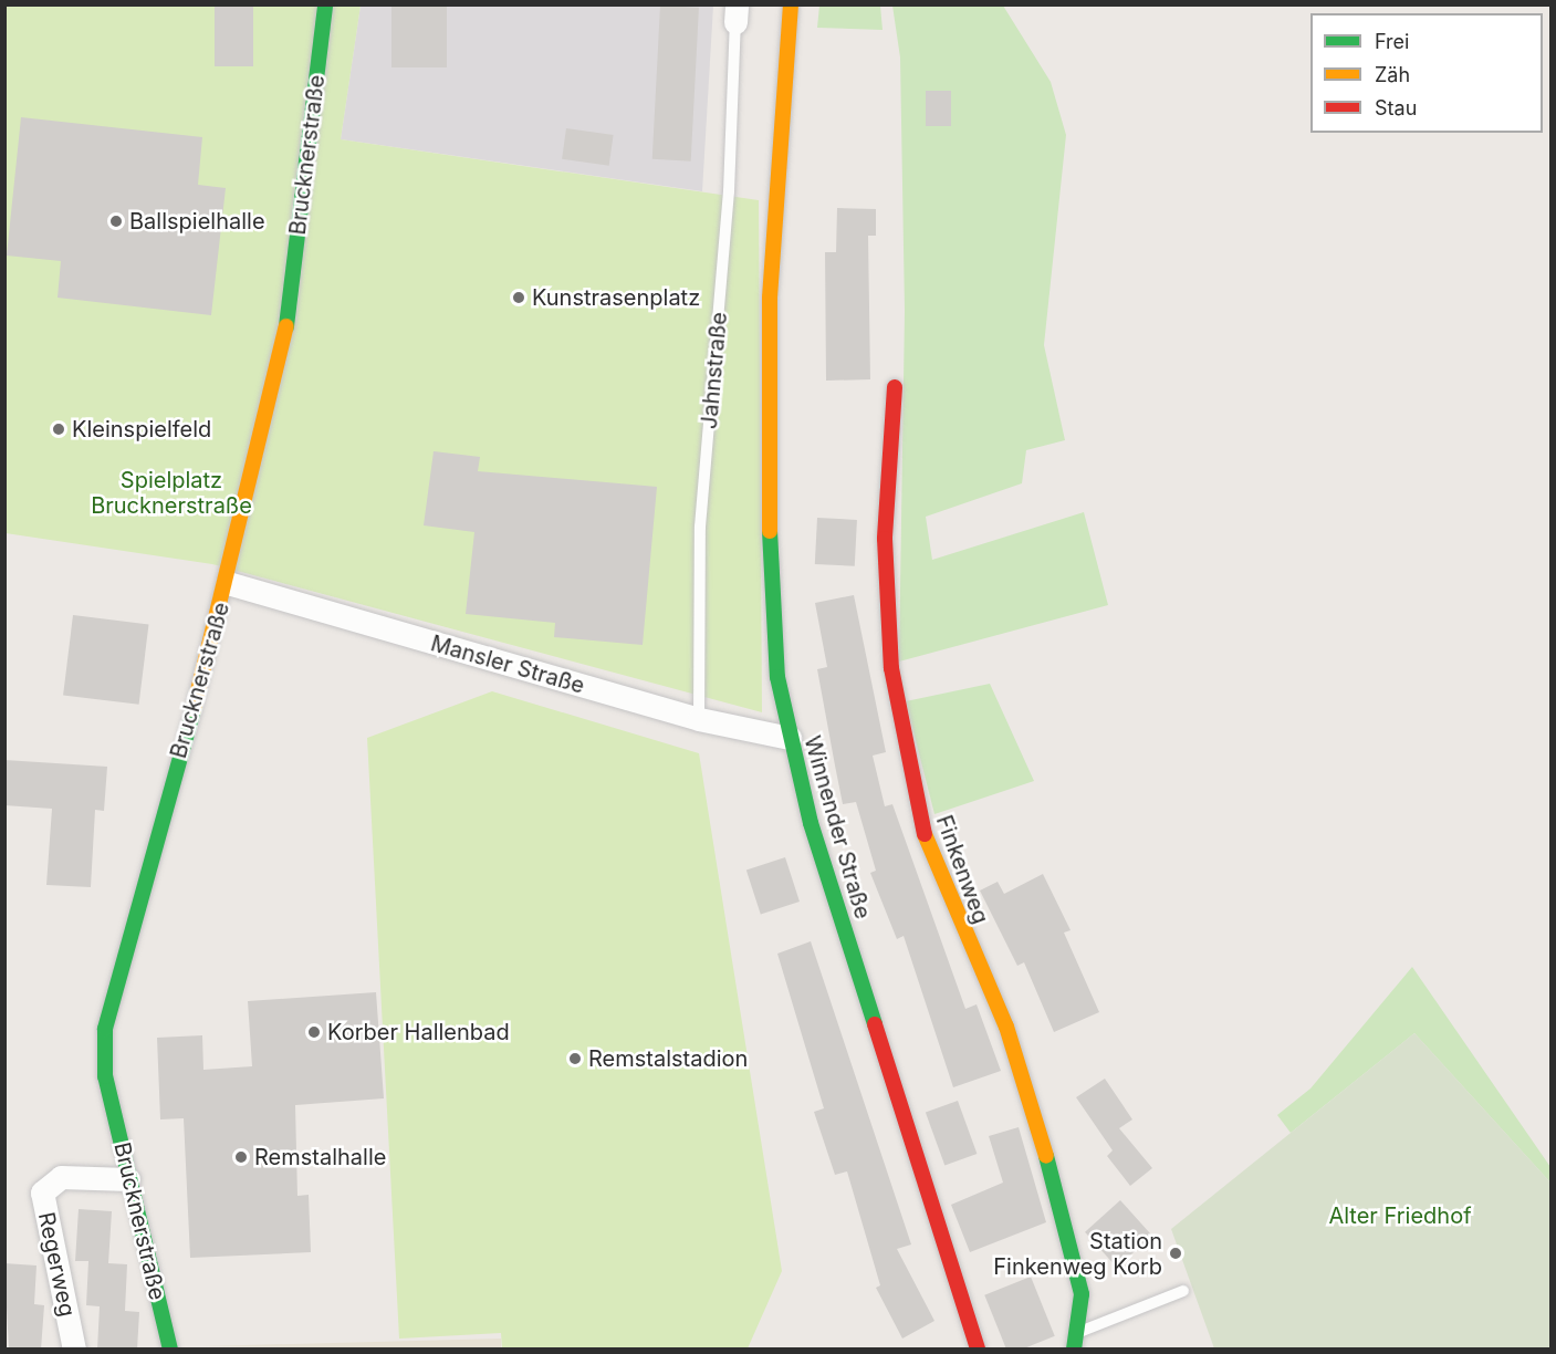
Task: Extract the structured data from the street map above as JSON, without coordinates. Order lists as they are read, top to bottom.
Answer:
{
  "streets": {
    "street": [
      "Brucknerstraße",
      "Mansler Straße",
      "Winnender Straße",
      "Finkenweg",
      "Regerweg"
    ],
    "lane": ["Jahnstraße"]
  },
  "crossings": [
    ["Brucknerstraße", "Mansler Straße"],
    ["Brucknerstraße", "Regerweg"],
    ["Jahnstraße", "Mansler Straße"],
    ["Mansler Straße", "Winnender Straße"]
  ],
  "parks": ["Spielplatz Brucknerstraße", "Alter Friedhof"],
  "places": [
    "Ballspielhalle",
    "Kunstrasenplatz",
    "Kleinspielfeld",
    "Korber Hallenbad",
    "Remstalstadion",
    "Remstalhalle",
    "Station Finkenweg Korb"
  ],
  "legend": ["Frei", "Zäh", "Stau"]
}
